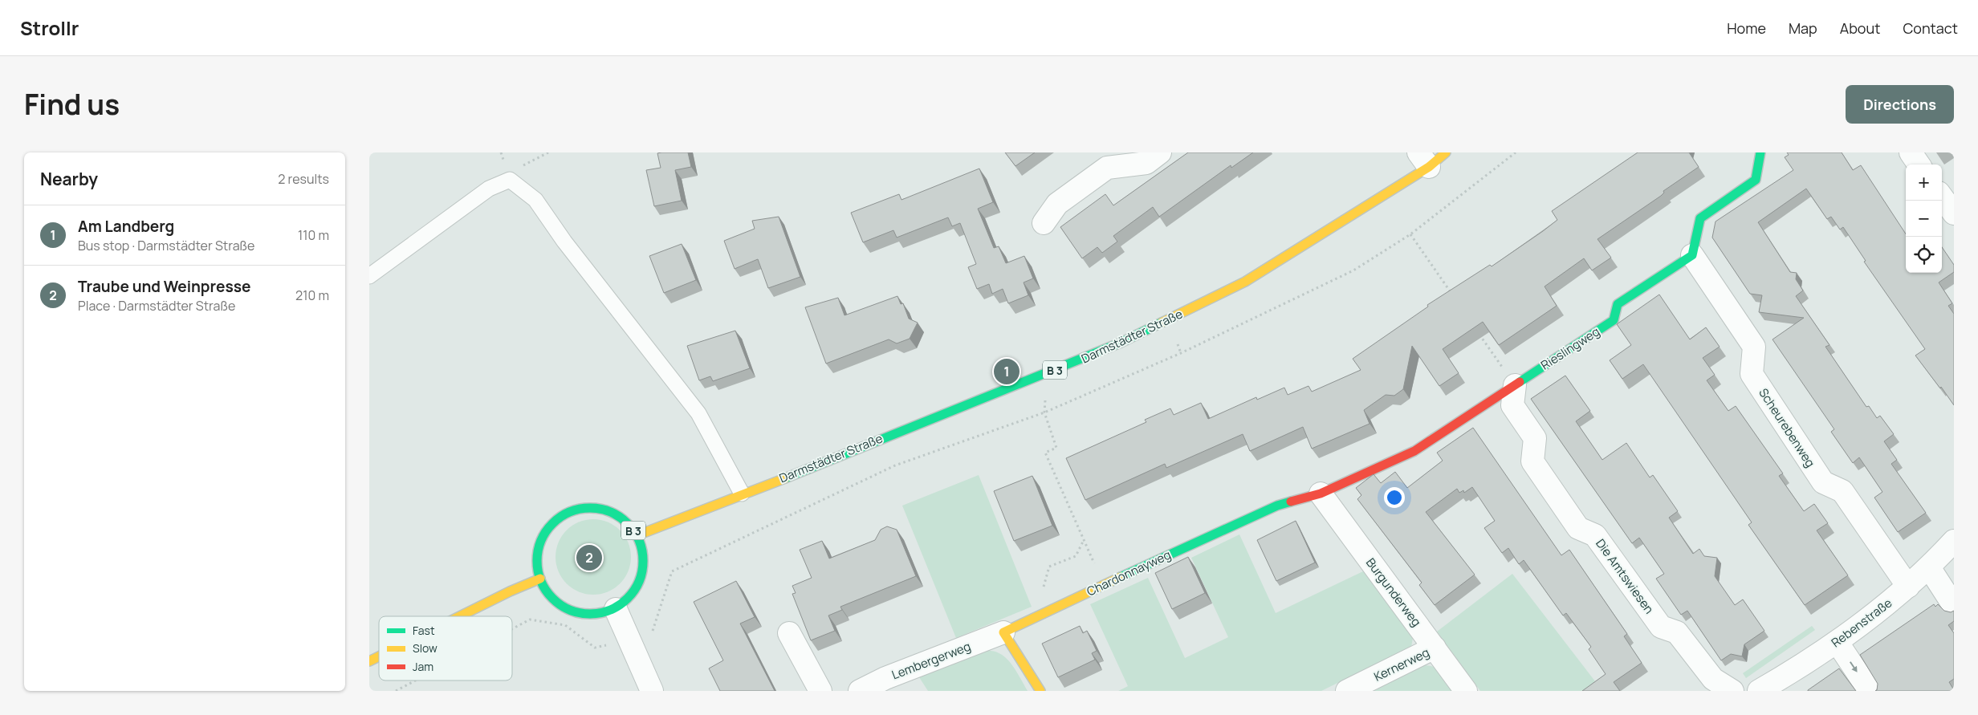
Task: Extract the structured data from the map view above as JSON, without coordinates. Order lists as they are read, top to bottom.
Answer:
{
  "streets": {
    "main road": [
      "Darmstädter Straße",
      "Rieslingweg",
      "B 3",
      "Chardonnayweg"
    ],
    "street": [
      "Scheurebenweg",
      "Die Amtswiesen",
      "Burgunderweg",
      "Rebenstraße",
      "Lembergerweg",
      "Kernerweg"
    ]
  },
  "crossings": [
    ["Darmstädter Straße", "B 3"],
    ["Rieslingweg", "Scheurebenweg"],
    ["Rieslingweg", "Chardonnayweg"],
    ["Rieslingweg", "Die Amtswiesen"],
    ["Rieslingweg", "Burgunderweg"],
    ["Scheurebenweg", "Rebenstraße"],
    ["Chardonnayweg", "Burgunderweg"],
    ["Chardonnayweg", "Lembergerweg"],
    ["Burgunderweg", "Kernerweg"]
  ],
  "legend": ["Fast", "Slow", "Jam"],
  "page": {
    "header": "Strollr",
    "nav": [
      "Home",
      "Map",
      "About",
      "Contact"
    ],
    "title": "Find us",
    "buttons": "Directions",
    "heading": ["Nearby", "2 results"],
    "map_buttons": ["+", "−"],
    "list": [
      {
        "mark": "1",
        "name": "Am Landberg",
        "note": "Bus stop · Darmstädter Straße",
        "value": "110 m"
      },
      {
        "mark": "2",
        "name": "Traube und Weinpresse",
        "note": "Place · Darmstädter Straße",
        "value": "210 m"
      }
    ],
    "pins": ["1", "2"]
  }
}
